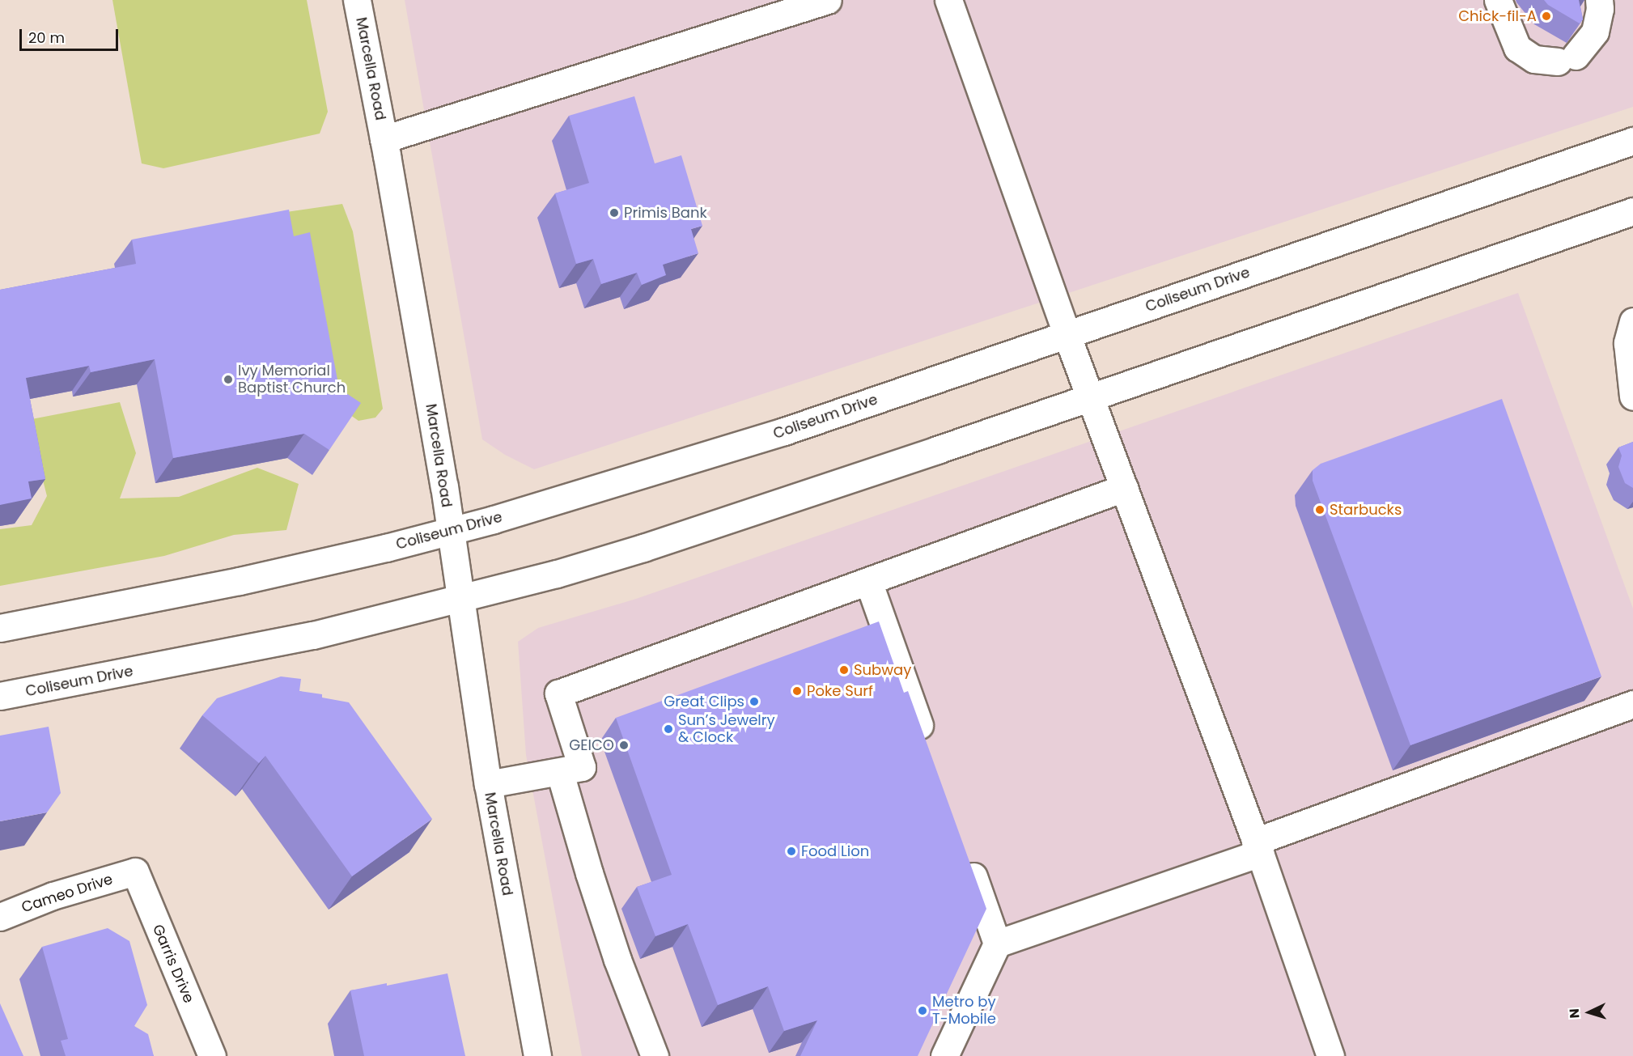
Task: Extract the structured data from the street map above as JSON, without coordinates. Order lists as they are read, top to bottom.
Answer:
{
  "streets": {
    "street": [
      "Marcella Road",
      "Coliseum Drive",
      "Cameo Drive",
      "Garris Drive"
    ]
  },
  "crossings": [
    ["Marcella Road", "Coliseum Drive"],
    ["Cameo Drive", "Garris Drive"]
  ],
  "places": [
    "Chick-fil-A",
    "Primis Bank",
    "Ivy Memorial Baptist Church",
    "Starbucks",
    "Subway",
    "Poke Surf",
    "Great Clips",
    "Sun’s Jewelry & Clock",
    "GEICO",
    "Food Lion",
    "Metro by T-Mobile"
  ],
  "scale_bar": "20 m",
  "north": "left"
}
